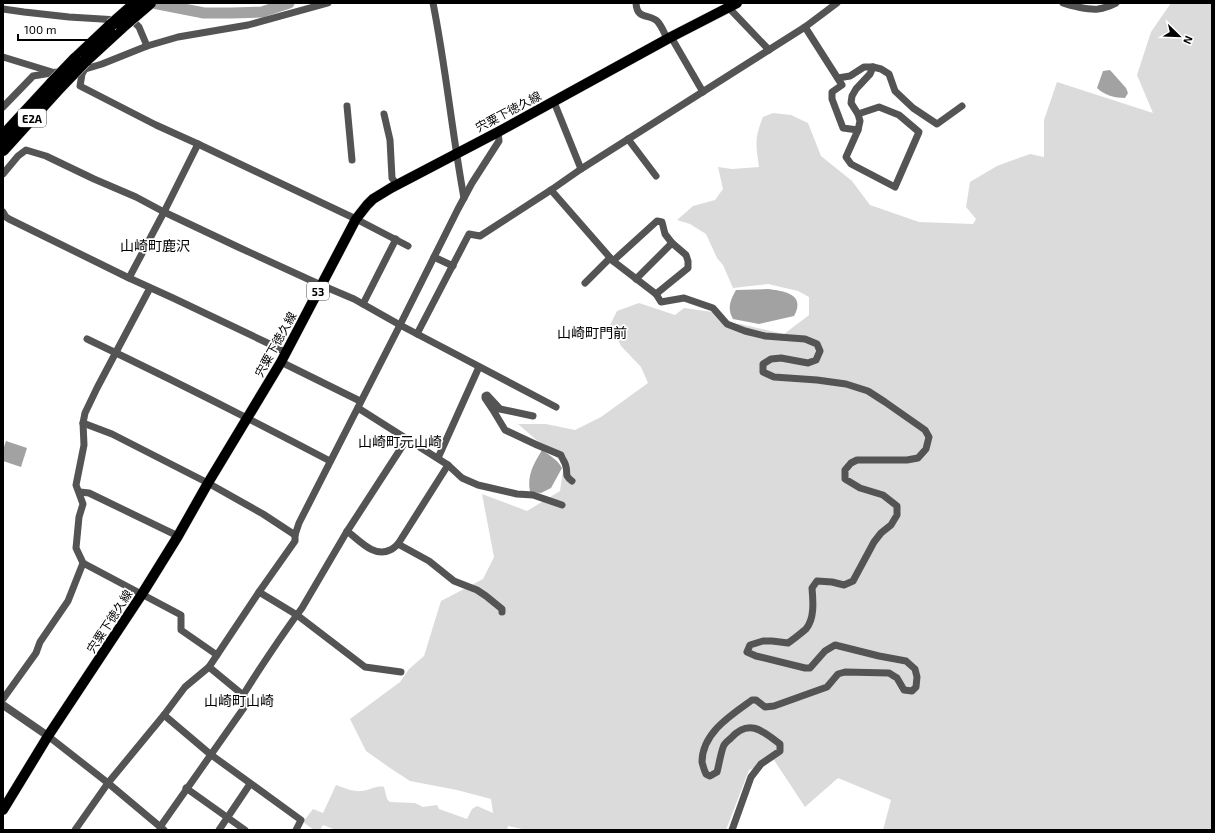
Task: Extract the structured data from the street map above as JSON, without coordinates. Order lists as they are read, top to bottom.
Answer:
{
  "streets": {
    "highway": ["E2A"],
    "main road": ["宍粟下徳久線", "53"]
  },
  "districts": [
    "山崎町鹿沢",
    "山崎町門前",
    "山崎町元山崎",
    "山崎町山崎"
  ],
  "scale_bar": "100 m",
  "north": "bottom right"
}
